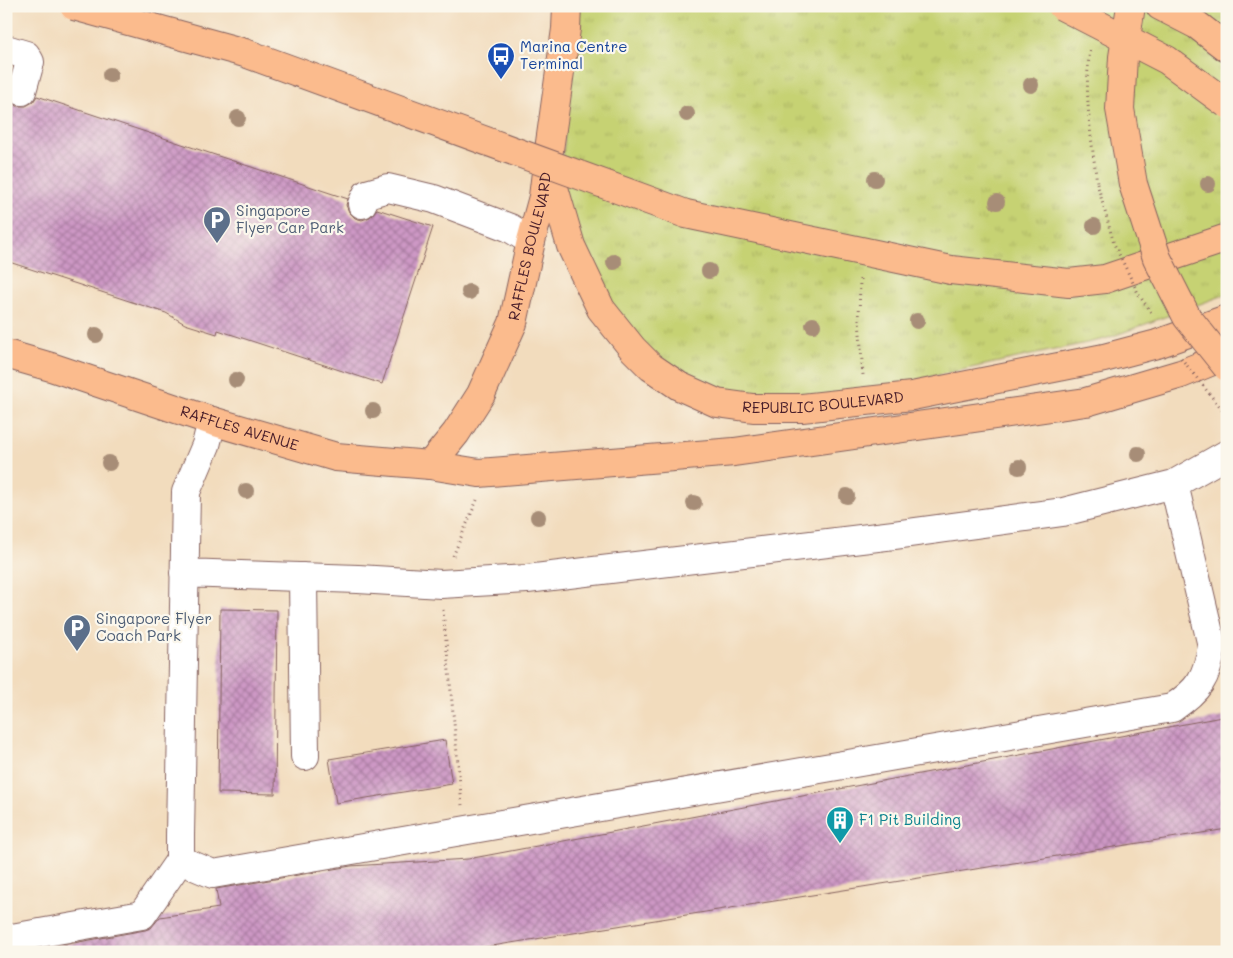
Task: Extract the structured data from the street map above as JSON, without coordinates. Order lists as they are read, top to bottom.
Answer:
{
  "streets": {
    "main road": ["RAFFLES BOULEVARD", "REPUBLIC BOULEVARD", "RAFFLES AVENUE"]
  },
  "crossings": [
    ["RAFFLES BOULEVARD", "REPUBLIC BOULEVARD"],
    ["RAFFLES BOULEVARD", "RAFFLES AVENUE"],
    ["REPUBLIC BOULEVARD", "RAFFLES AVENUE"]
  ],
  "places": {
    "bus stop": ["Marina Centre Terminal"],
    "parking": ["Singapore Flyer Car Park", "Singapore Flyer Coach Park"],
    "building": ["F1 Pit Building"]
  }
}
